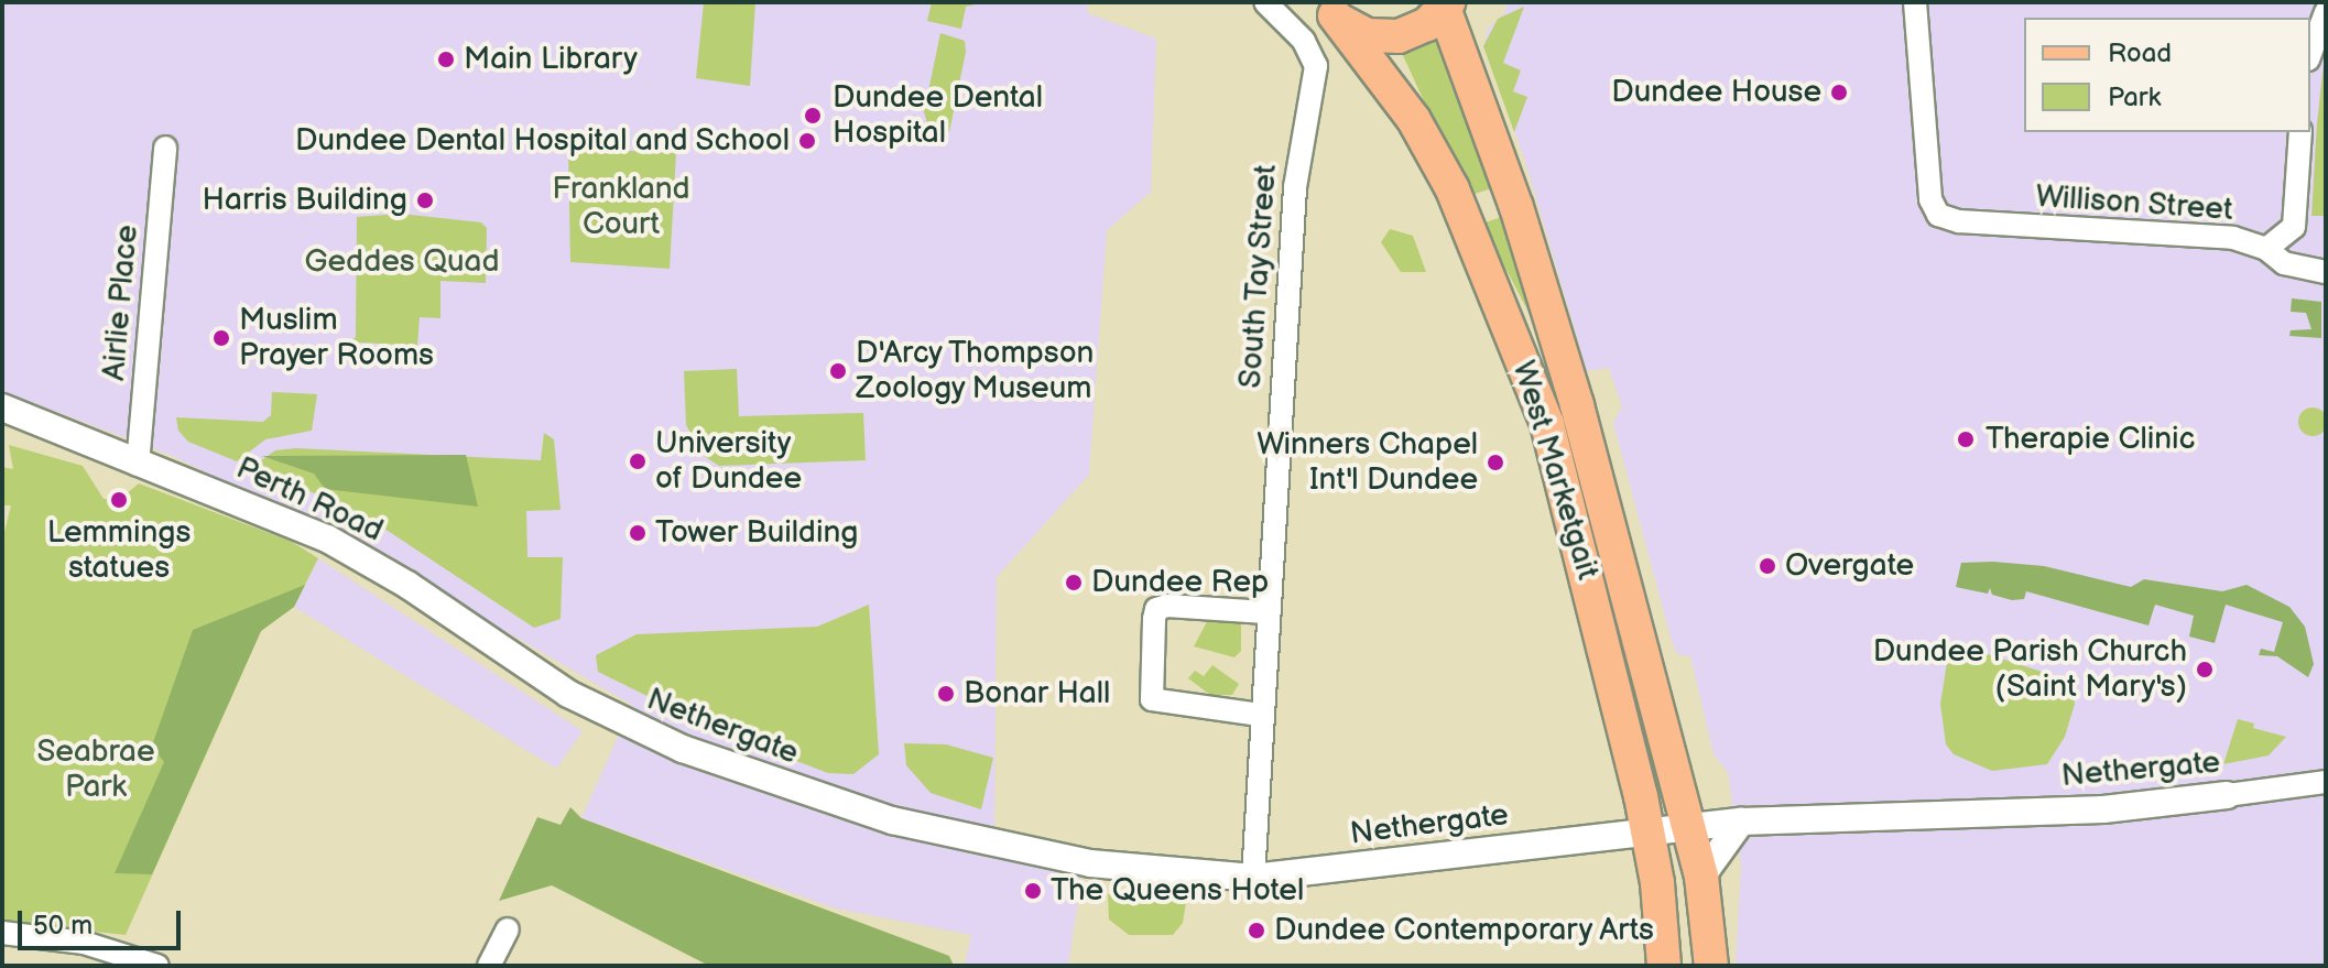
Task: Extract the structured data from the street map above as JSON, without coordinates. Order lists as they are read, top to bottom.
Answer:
{
  "streets": {
    "main road": ["West Marketgait"],
    "street": [
      "Willison Street",
      "South Tay Street",
      "Airlie Place",
      "Perth Road",
      "Nethergate"
    ]
  },
  "crossings": [
    ["Airlie Place", "Perth Road"],
    ["West Marketgait", "Nethergate"],
    ["Perth Road", "Nethergate"]
  ],
  "parks": ["Frankland Court", "Geddes Quad", "Seabrae Park"],
  "places": [
    "Main Library",
    "Dundee House",
    "Dundee Dental Hospital",
    "Dundee Dental Hospital and School",
    "Harris Building",
    "Muslim Prayer Rooms",
    "D'Arcy Thompson Zoology Museum",
    "Therapie Clinic",
    "University of Dundee",
    "Winners Chapel Int'l Dundee",
    "Lemmings statues",
    "Tower Building",
    "Overgate",
    "Dundee Rep",
    "Dundee Parish Church (Saint Mary's)",
    "Bonar Hall",
    "The Queens Hotel",
    "Dundee Contemporary Arts"
  ],
  "legend": ["Road", "Park"],
  "scale_bar": "50 m"
}
